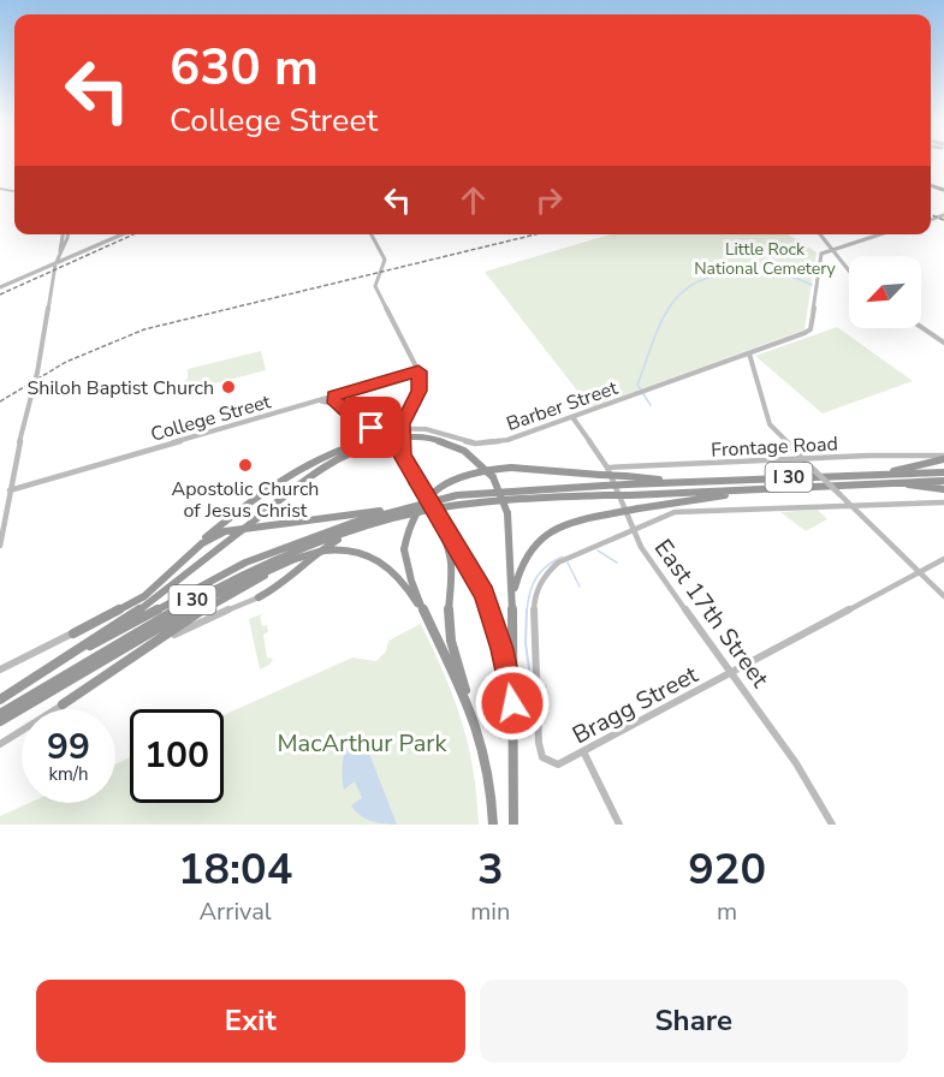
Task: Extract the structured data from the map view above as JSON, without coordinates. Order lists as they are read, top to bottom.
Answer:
{
  "streets": {
    "highway": ["I 30"],
    "main road": [
      "Barber Street",
      "College Street",
      "Frontage Road",
      "East 17th Street",
      "Bragg Street"
    ]
  },
  "crossings": [
    ["Barber Street", "College Street"],
    ["Barber Street", "East 17th Street"],
    ["Frontage Road", "East 17th Street"],
    ["East 17th Street", "Bragg Street"]
  ],
  "parks": ["Little Rock National Cemetery", "MacArthur Park"],
  "places": ["Shiloh Baptist Church", "Apostolic Church of Jesus Christ"],
  "north": "bottom left",
  "page": {
    "turn": ["630 m", "College Street"],
    "speed": "99 km/h",
    "limit": "100",
    "eta": [
      "18:04",
      "Arrival",
      "3",
      "min",
      "920",
      "m"
    ],
    "buttons": ["Exit", "Share"]
  }
}
